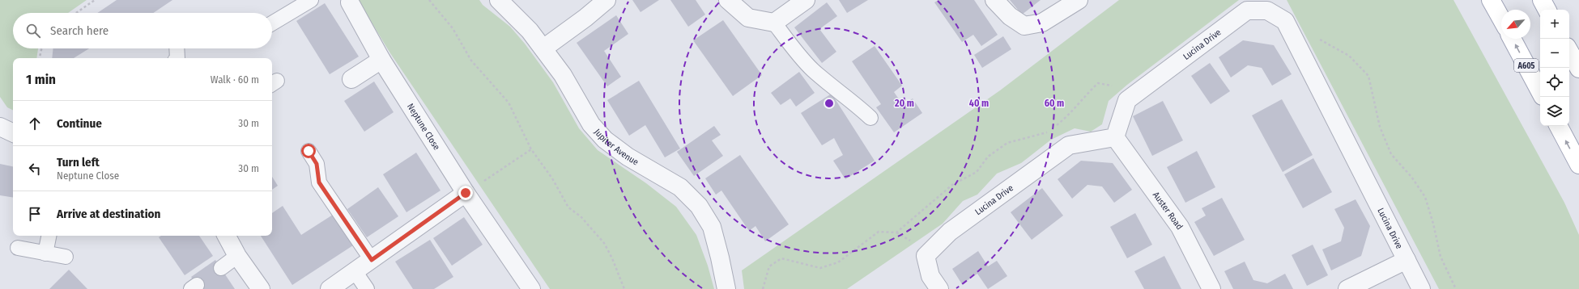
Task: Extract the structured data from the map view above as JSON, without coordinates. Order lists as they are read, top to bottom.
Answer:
{
  "streets": {
    "main road": ["A605"],
    "street": [
      "Lucina Drive",
      "Neptune Close",
      "Jupiter Avenue",
      "Auster Road"
    ]
  },
  "crossings": [
    ["Lucina Drive", "Auster Road"]
  ],
  "north": "bottom left",
  "page": {
    "map_buttons": ["+", "−"],
    "search": "Search here",
    "heading": ["1 min", "Walk · 60 m"],
    "list": [
      ["Continue", "30 m"],
      ["Turn left", "Neptune Close", "30 m"],
      "Arrive at destination"
    ]
  },
  "rings": ["20 m", "40 m", "60 m"]
}
